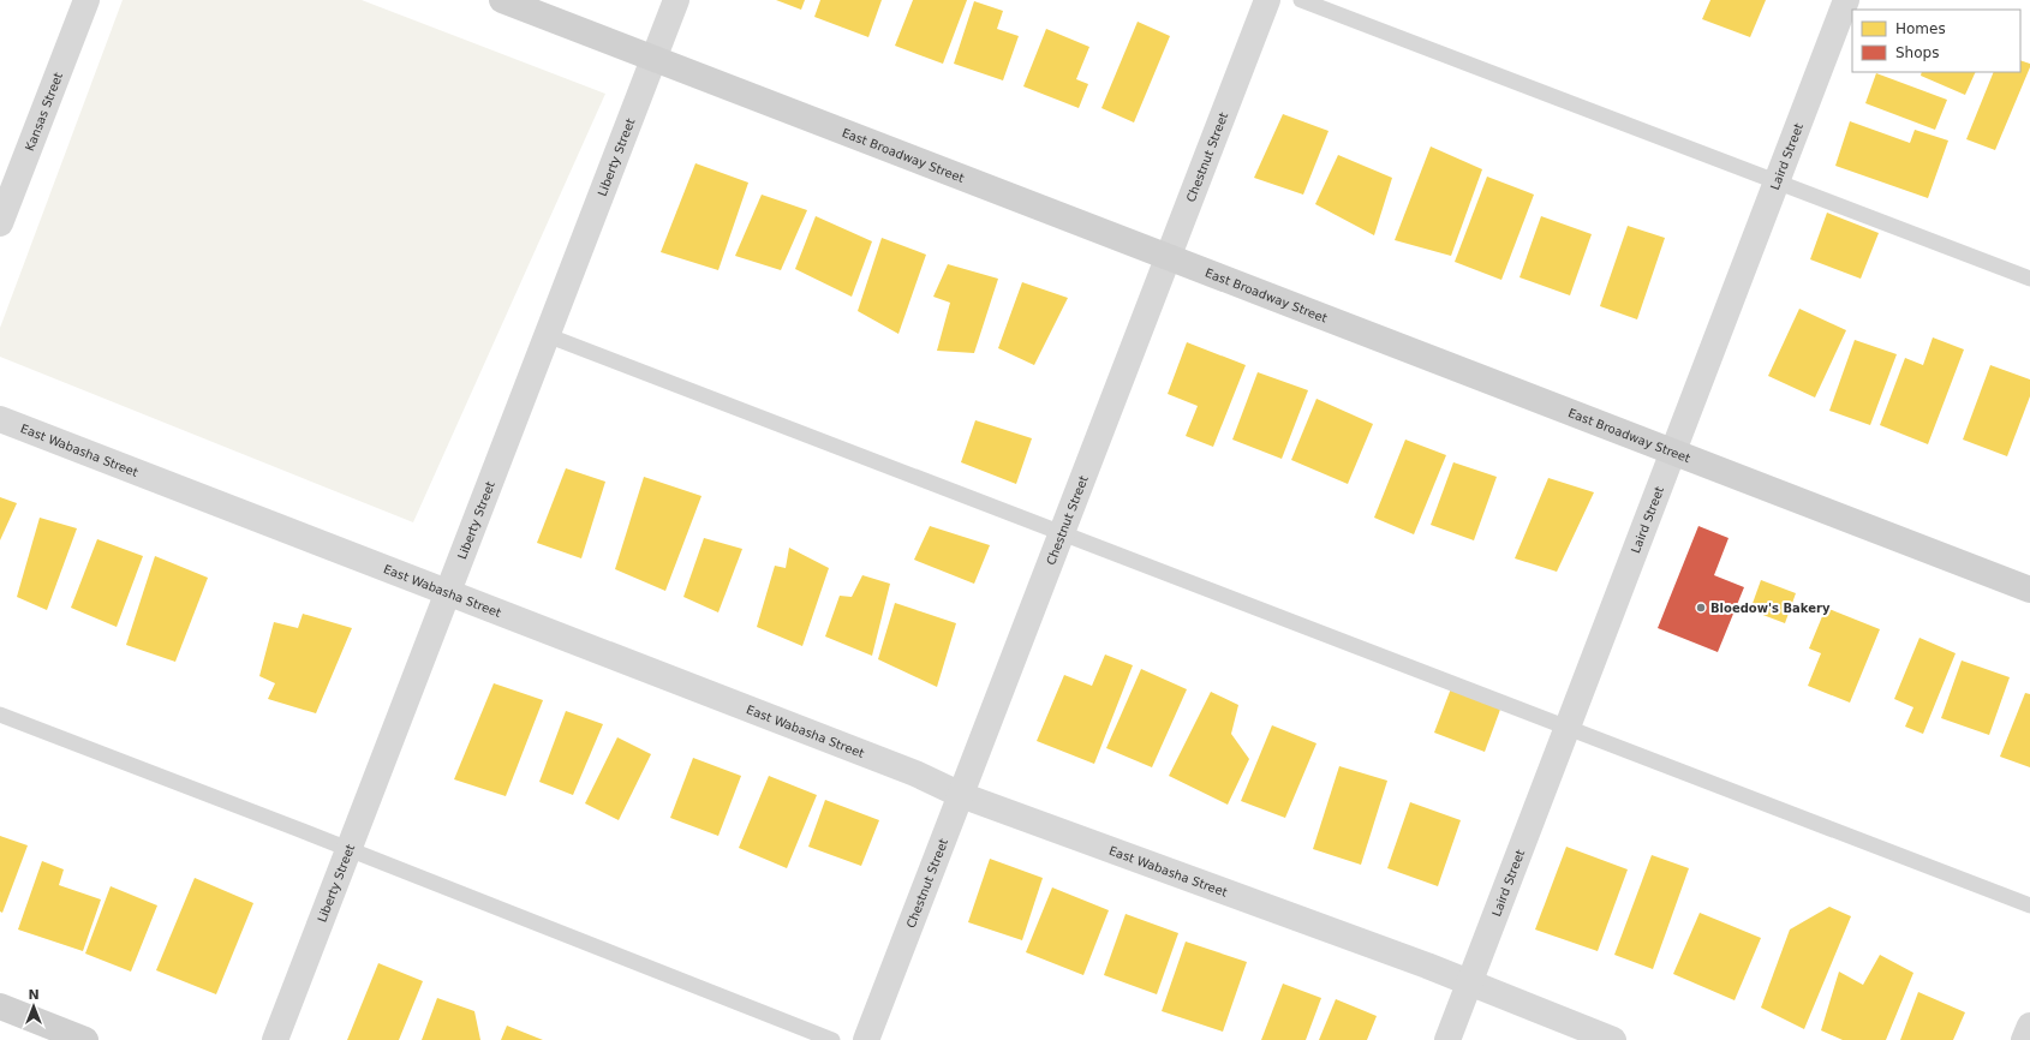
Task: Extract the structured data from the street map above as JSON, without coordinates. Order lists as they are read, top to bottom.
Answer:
{
  "streets": {
    "main road": ["East Broadway Street"],
    "street": [
      "Kansas Street",
      "Liberty Street",
      "Chestnut Street",
      "Laird Street",
      "East Wabasha Street"
    ]
  },
  "crossings": [
    ["East Broadway Street", "Liberty Street"],
    ["East Broadway Street", "Chestnut Street"],
    ["East Broadway Street", "Laird Street"],
    ["Liberty Street", "East Wabasha Street"],
    ["Chestnut Street", "East Wabasha Street"],
    ["Laird Street", "East Wabasha Street"]
  ],
  "places": ["Bloedow's Bakery"],
  "legend": ["Homes", "Shops"],
  "north": "top"
}
